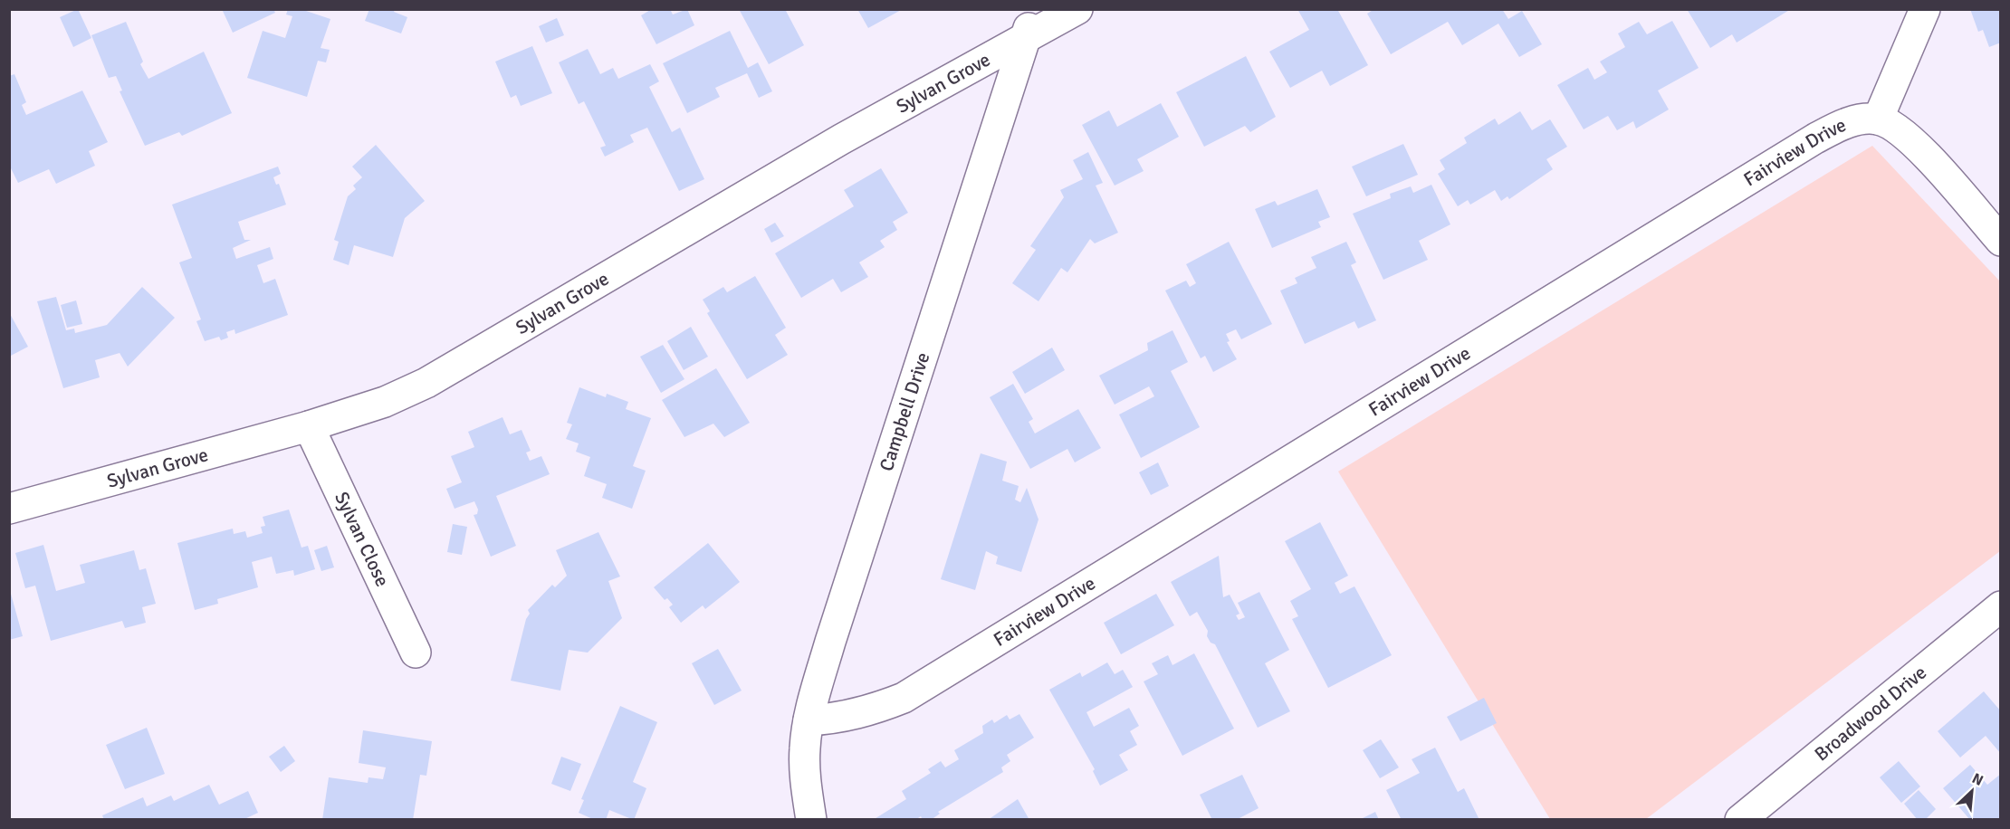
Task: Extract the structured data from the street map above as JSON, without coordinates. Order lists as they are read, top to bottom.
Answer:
{
  "streets": {
    "street": [
      "Sylvan Grove",
      "Fairview Drive",
      "Campbell Drive",
      "Sylvan Close",
      "Broadwood Drive"
    ]
  },
  "crossings": [
    ["Sylvan Grove", "Campbell Drive"],
    ["Sylvan Grove", "Sylvan Close"],
    ["Fairview Drive", "Campbell Drive"]
  ],
  "north": "top right"
}
